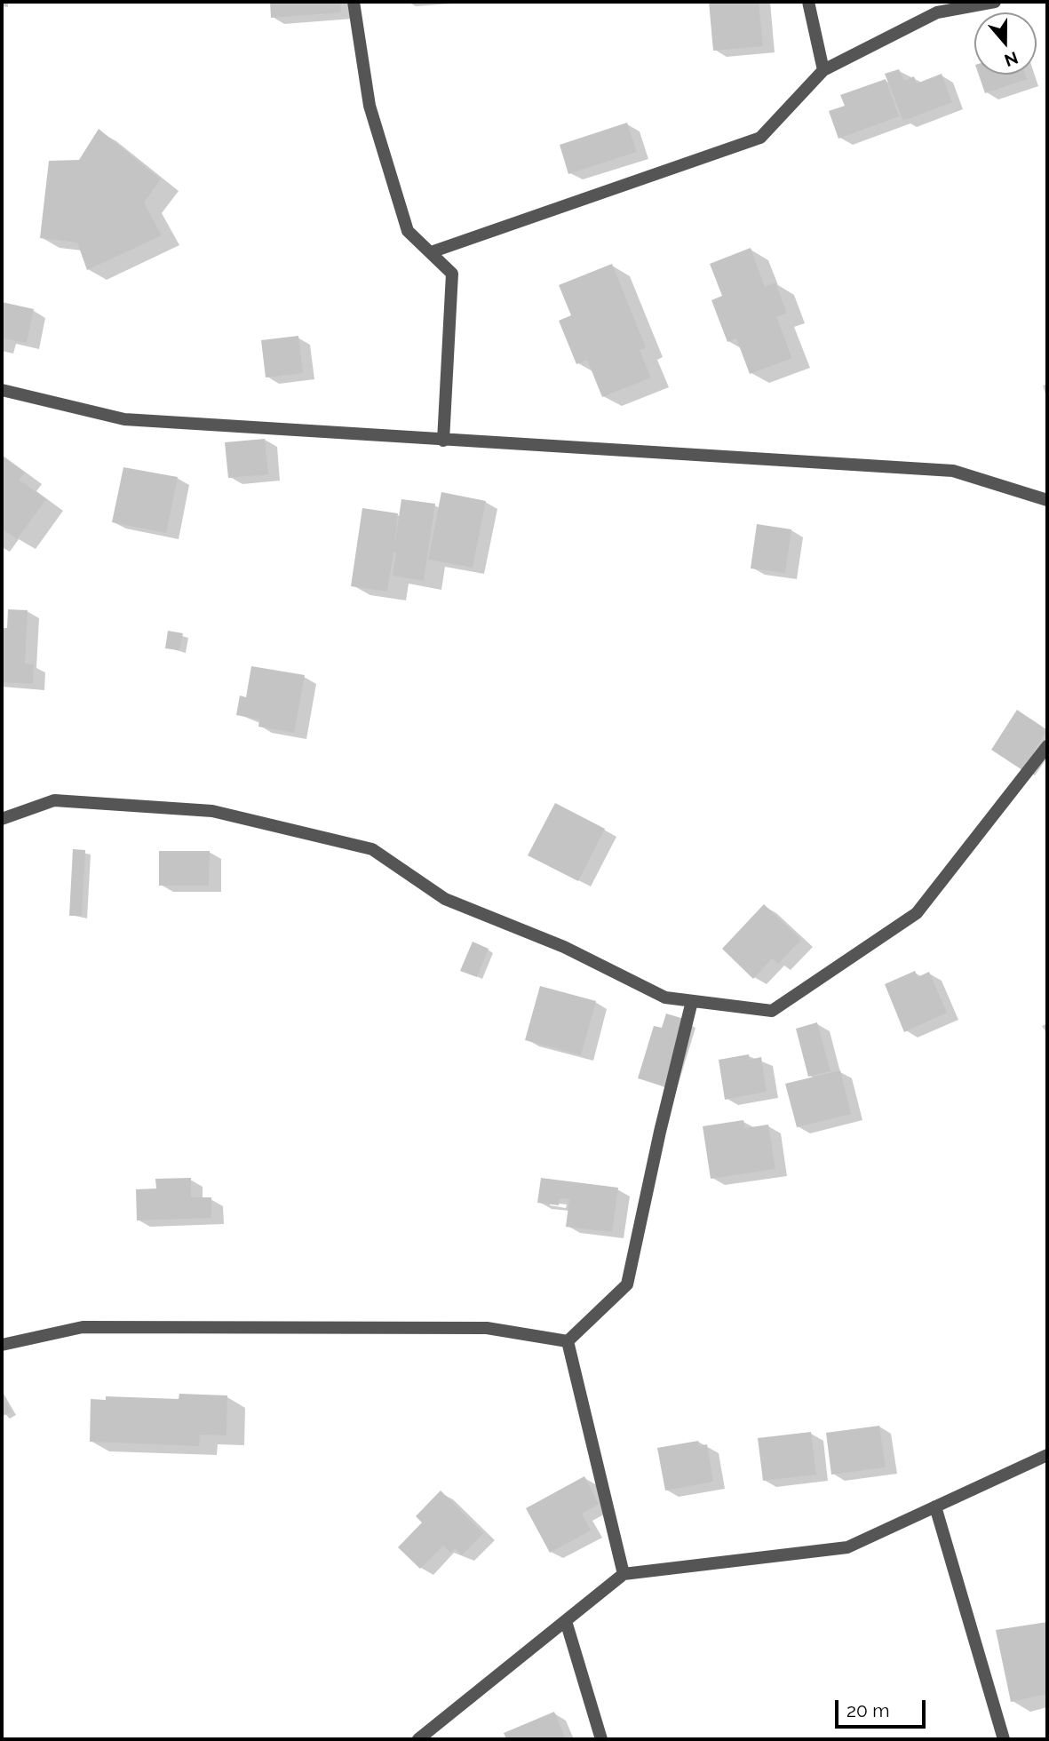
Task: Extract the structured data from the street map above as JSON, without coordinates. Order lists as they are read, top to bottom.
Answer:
{
  "scale_bar": "20 m",
  "north": "bottom"
}
